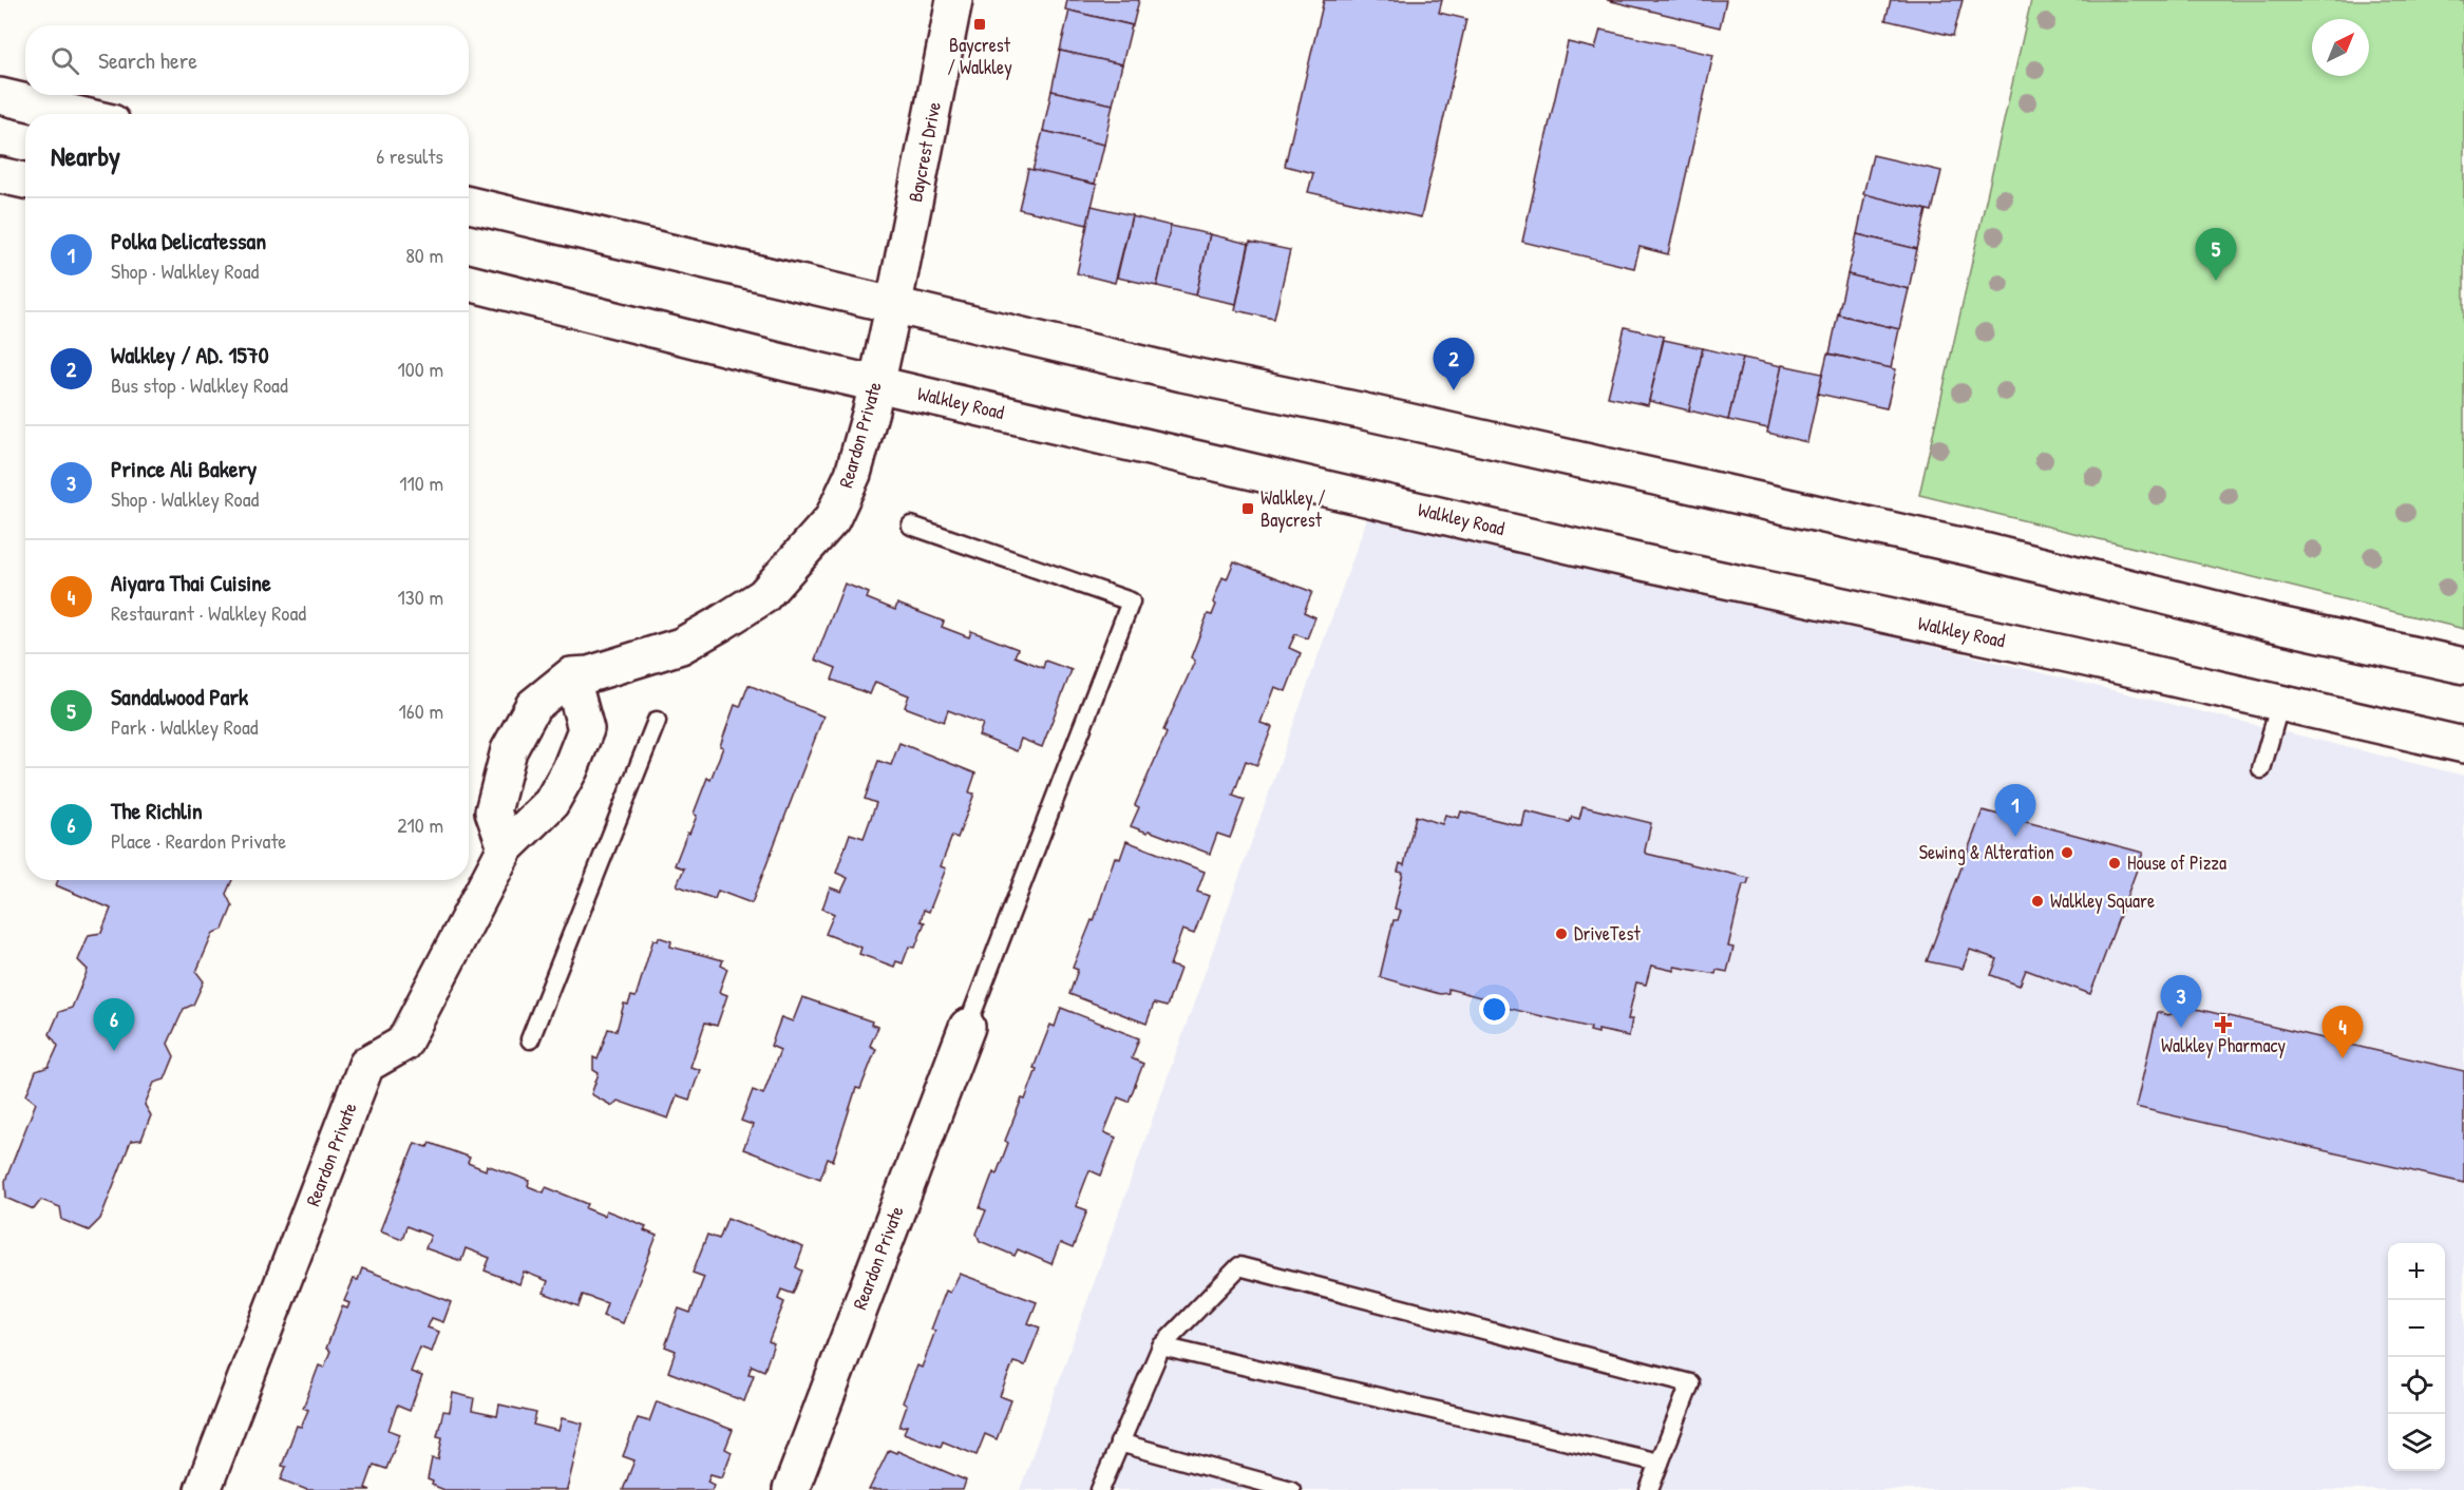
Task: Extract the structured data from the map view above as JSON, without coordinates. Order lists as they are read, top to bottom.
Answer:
{
  "streets": {
    "main road": ["Baycrest Drive", "Walkley Road", "Reardon Private"]
  },
  "crossings": [
    ["Baycrest Drive", "Reardon Private"],
    ["Walkley Road", "Reardon Private"]
  ],
  "places": {
    "transit": ["Baycrest / Walkley", "Walkley / Baycrest"],
    "other": [
      "Sewing & Alteration",
      "House of Pizza",
      "Walkley Square",
      "DriveTest"
    ],
    "health": ["Walkley Pharmacy"]
  },
  "north": "top right",
  "page": {
    "search": "Search here",
    "heading": ["Nearby", "6 results"],
    "list": [
      {
        "mark": "1",
        "name": "Polka Delicatessan",
        "note": "Shop · Walkley Road",
        "value": "80 m"
      },
      {
        "mark": "2",
        "name": "Walkley / AD. 1570",
        "note": "Bus stop · Walkley Road",
        "value": "100 m"
      },
      {
        "mark": "3",
        "name": "Prince Ali Bakery",
        "note": "Shop · Walkley Road",
        "value": "110 m"
      },
      {
        "mark": "4",
        "name": "Aiyara Thai Cuisine",
        "note": "Restaurant · Walkley Road",
        "value": "130 m"
      },
      {
        "mark": "5",
        "name": "Sandalwood Park",
        "note": "Park · Walkley Road",
        "value": "160 m"
      },
      {
        "mark": "6",
        "name": "The Richlin",
        "note": "Place · Reardon Private",
        "value": "210 m"
      }
    ],
    "pins": [
      "5",
      "2",
      "1",
      "3",
      "6",
      "4"
    ],
    "map_buttons": ["+", "−"]
  }
}
